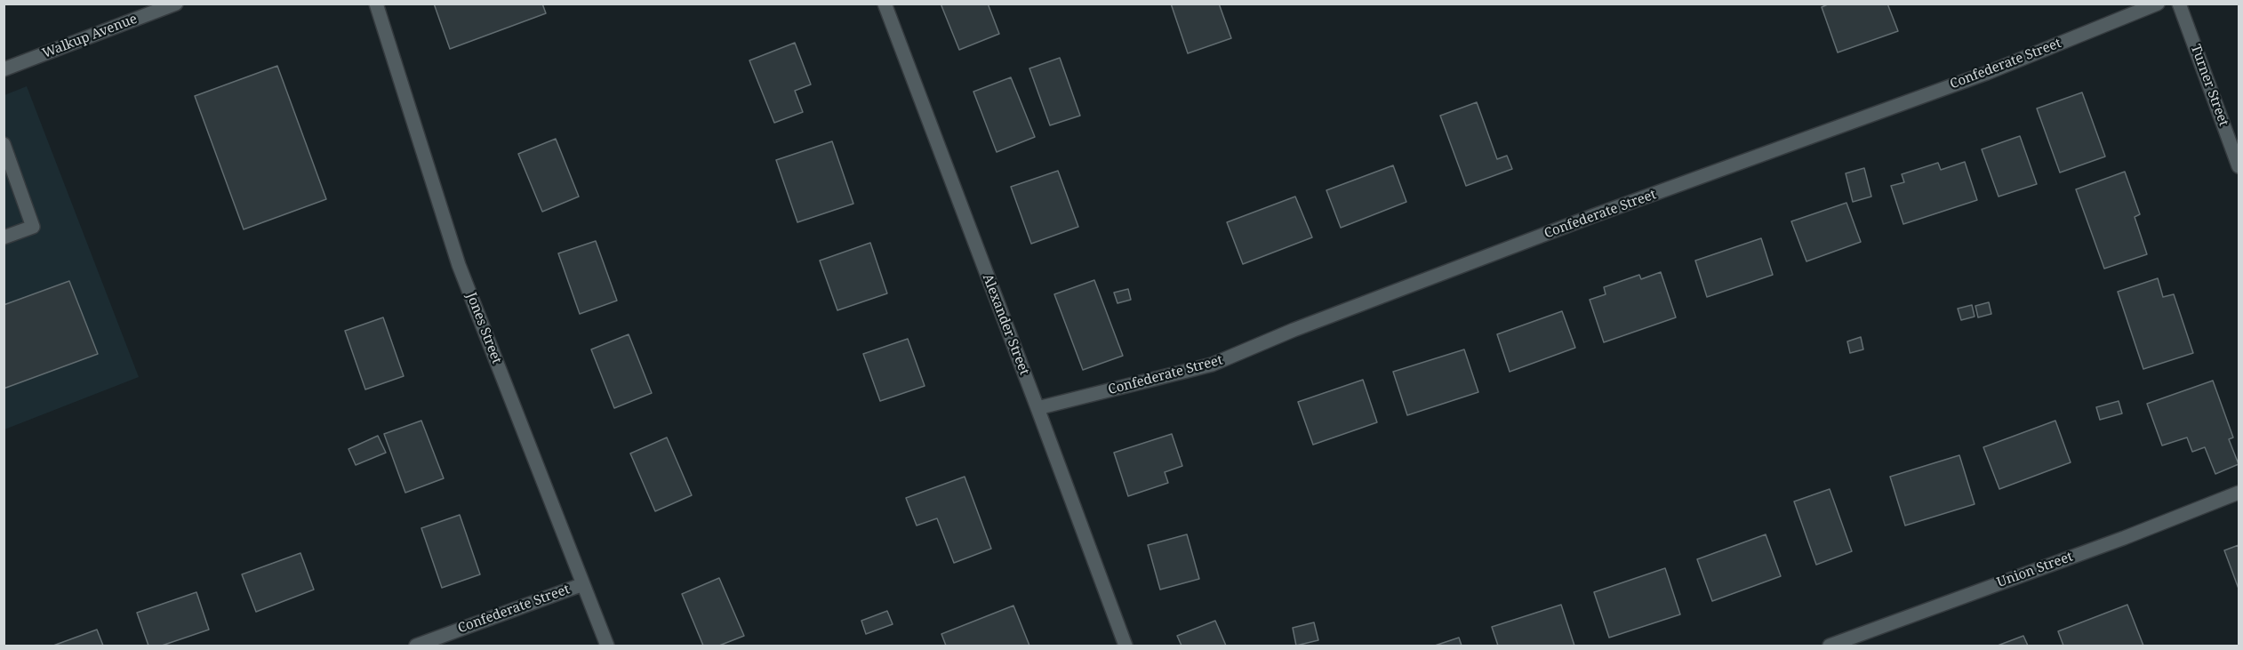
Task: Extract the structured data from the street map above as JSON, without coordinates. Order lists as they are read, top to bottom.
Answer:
{
  "streets": {
    "street": [
      "Walkup Avenue",
      "Confederate Street",
      "Turner Street",
      "Alexander Street",
      "Jones Street",
      "Union Street"
    ]
  },
  "crossings": [
    ["Confederate Street", "Alexander Street"],
    ["Confederate Street", "Jones Street"]
  ]
}
